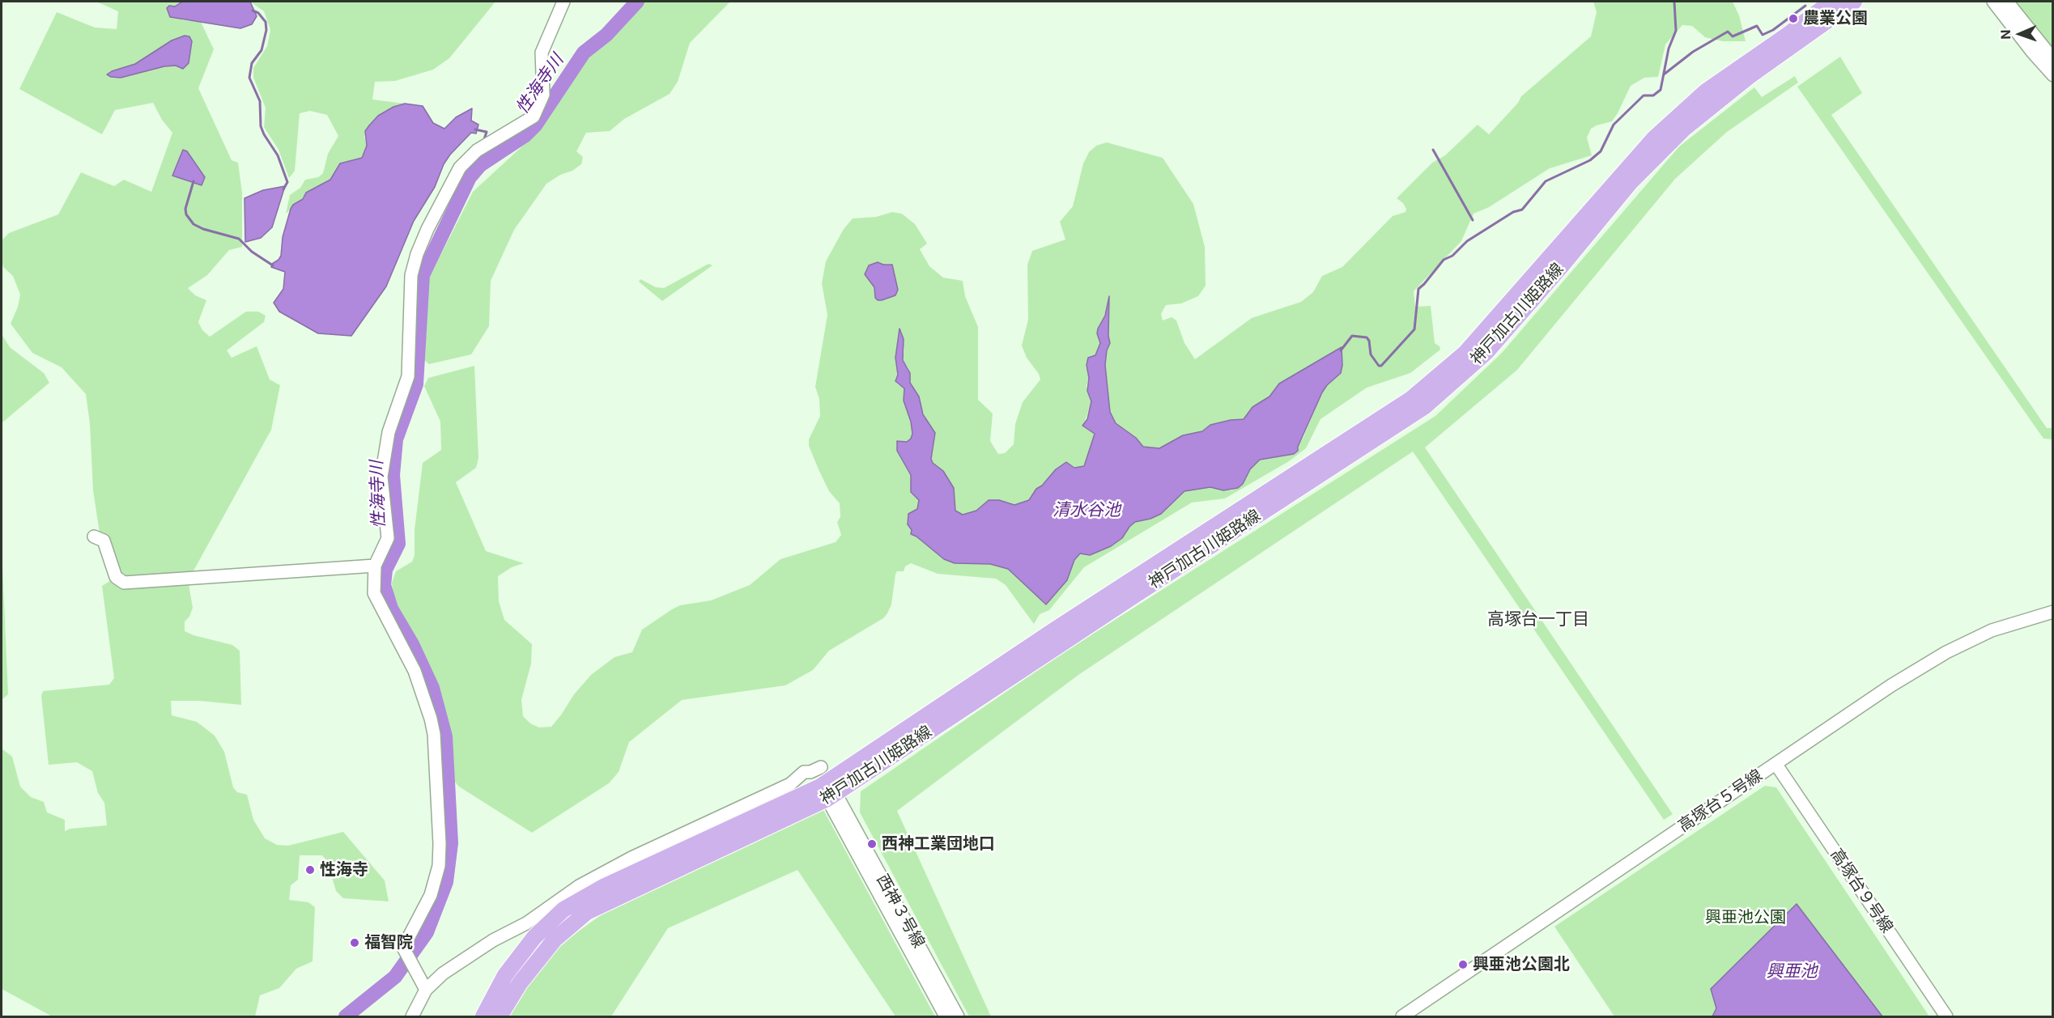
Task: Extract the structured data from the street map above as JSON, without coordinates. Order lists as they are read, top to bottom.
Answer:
{
  "streets": {
    "main road": ["神戸加古川姫路線"],
    "street": ["高塚台５号線", "高塚台９号線", "西神３号線"]
  },
  "crossings": [
    ["神戸加古川姫路線", "西神３号線"],
    ["高塚台５号線", "高塚台９号線"]
  ],
  "districts": ["高塚台一丁目"],
  "water": ["性海寺川", "清水谷池", "興亜池"],
  "parks": ["興亜池公園"],
  "places": [
    "農業公園",
    "西神工業団地口",
    "性海寺",
    "福智院",
    "興亜池公園北"
  ],
  "north": "left"
}
